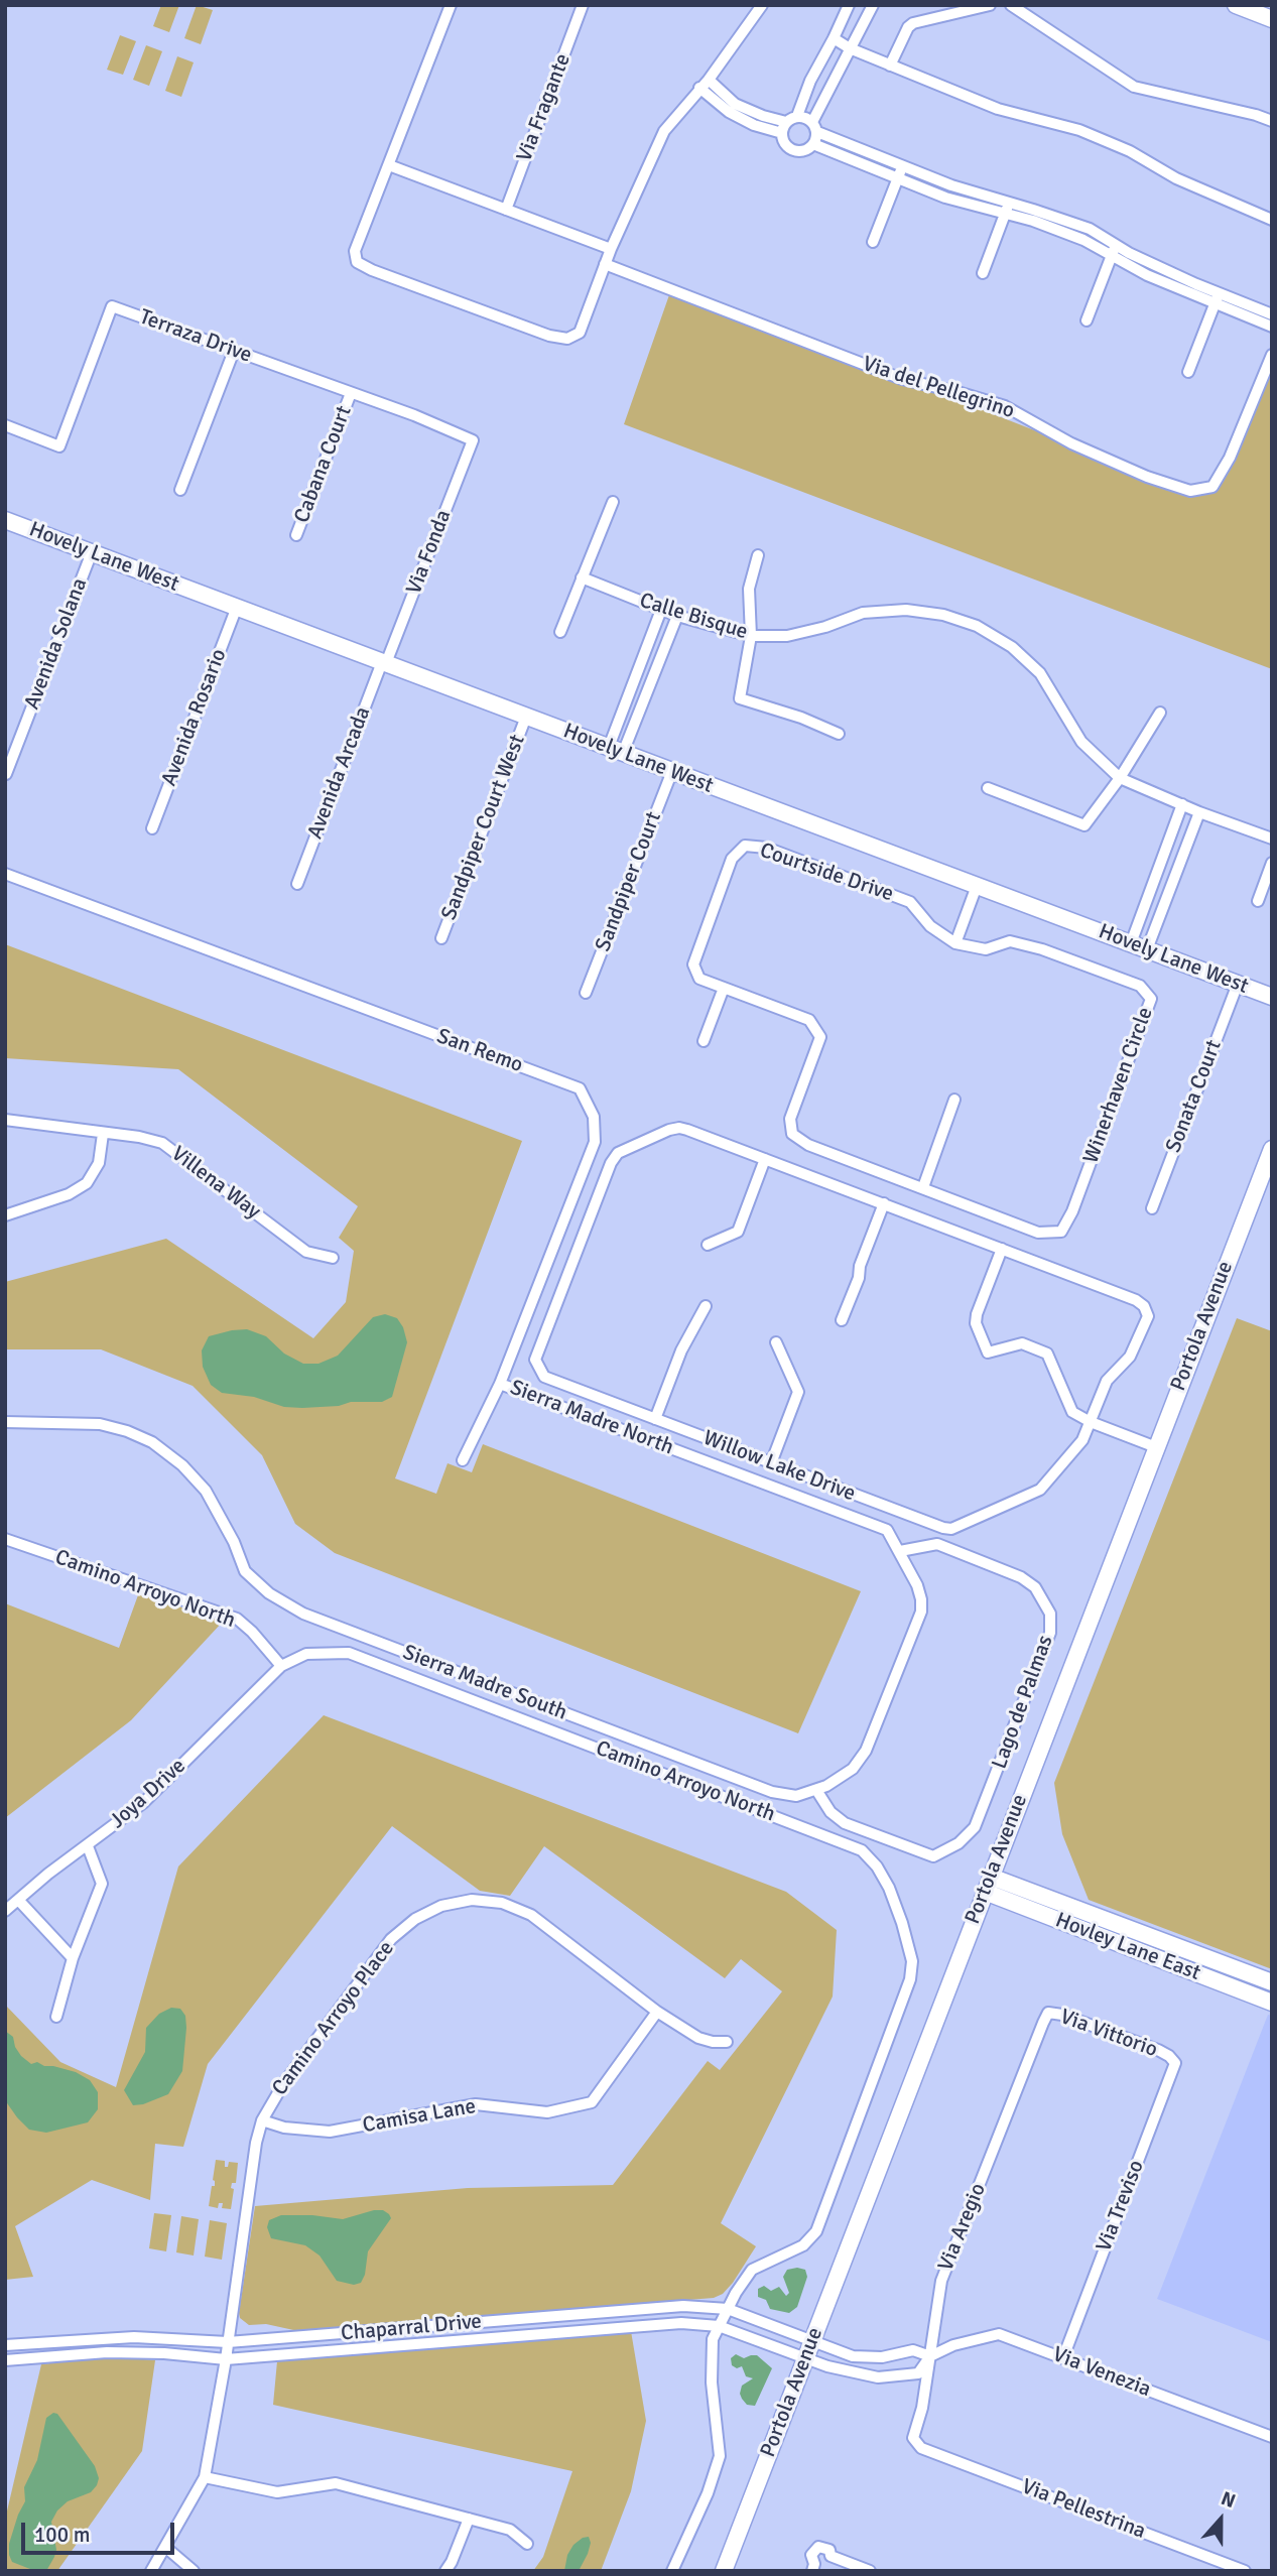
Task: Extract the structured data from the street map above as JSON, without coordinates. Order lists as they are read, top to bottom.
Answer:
{
  "streets": {
    "street": [
      "Via Fragante",
      "Terraza Drive",
      "Via del Pellegrino",
      "Cabana Court",
      "Via Fonda",
      "Hovely Lane West",
      "Calle Bisque",
      "Avenida Solana",
      "Avenida Rosario",
      "Avenida Arcada",
      "Sandpiper Court West",
      "Courtside Drive",
      "Sandpiper Court",
      "San Remo",
      "Winerhaven Circle",
      "Sonata Court",
      "Villena Way",
      "Portola Avenue",
      "Sierra Madre North",
      "Willow Lake Drive",
      "Camino Arroyo North",
      "Sierra Madre South",
      "Lago de Palmas",
      "Joya Drive",
      "Hovley Lane East",
      "Camino Arroyo Place",
      "Via Vittorio",
      "Camisa Lane",
      "Via Treviso",
      "Via Aregio",
      "Chaparral Drive",
      "Via Venezia",
      "Via Pellestrina"
    ]
  },
  "crossings": [
    ["Terraza Drive", "Cabana Court"],
    ["Terraza Drive", "Via Fonda"],
    ["Via Fonda", "Hovely Lane West"],
    ["Via Fonda", "Avenida Arcada"],
    ["Hovely Lane West", "Avenida Solana"],
    ["Hovely Lane West", "Avenida Rosario"],
    ["Hovely Lane West", "Avenida Arcada"],
    ["Hovely Lane West", "Sandpiper Court West"],
    ["Hovely Lane West", "Sandpiper Court"],
    ["Hovely Lane West", "Sonata Court"],
    ["Courtside Drive", "Winerhaven Circle"],
    ["San Remo", "Sierra Madre North"],
    ["Portola Avenue", "Hovley Lane East"],
    ["Portola Avenue", "Chaparral Drive"],
    ["Portola Avenue", "Via Venezia"],
    ["Sierra Madre North", "Sierra Madre South"],
    ["Sierra Madre North", "Lago de Palmas"],
    ["Camino Arroyo North", "Joya Drive"],
    ["Camino Arroyo North", "Chaparral Drive"],
    ["Sierra Madre South", "Lago de Palmas"],
    ["Camino Arroyo Place", "Camisa Lane"],
    ["Camino Arroyo Place", "Chaparral Drive"],
    ["Via Vittorio", "Via Treviso"],
    ["Via Vittorio", "Via Aregio"],
    ["Via Treviso", "Via Venezia"],
    ["Via Aregio", "Via Venezia"],
    ["Via Aregio", "Via Pellestrina"],
    ["Chaparral Drive", "Via Venezia"]
  ],
  "scale_bar": "100 m",
  "north": "top"
}
